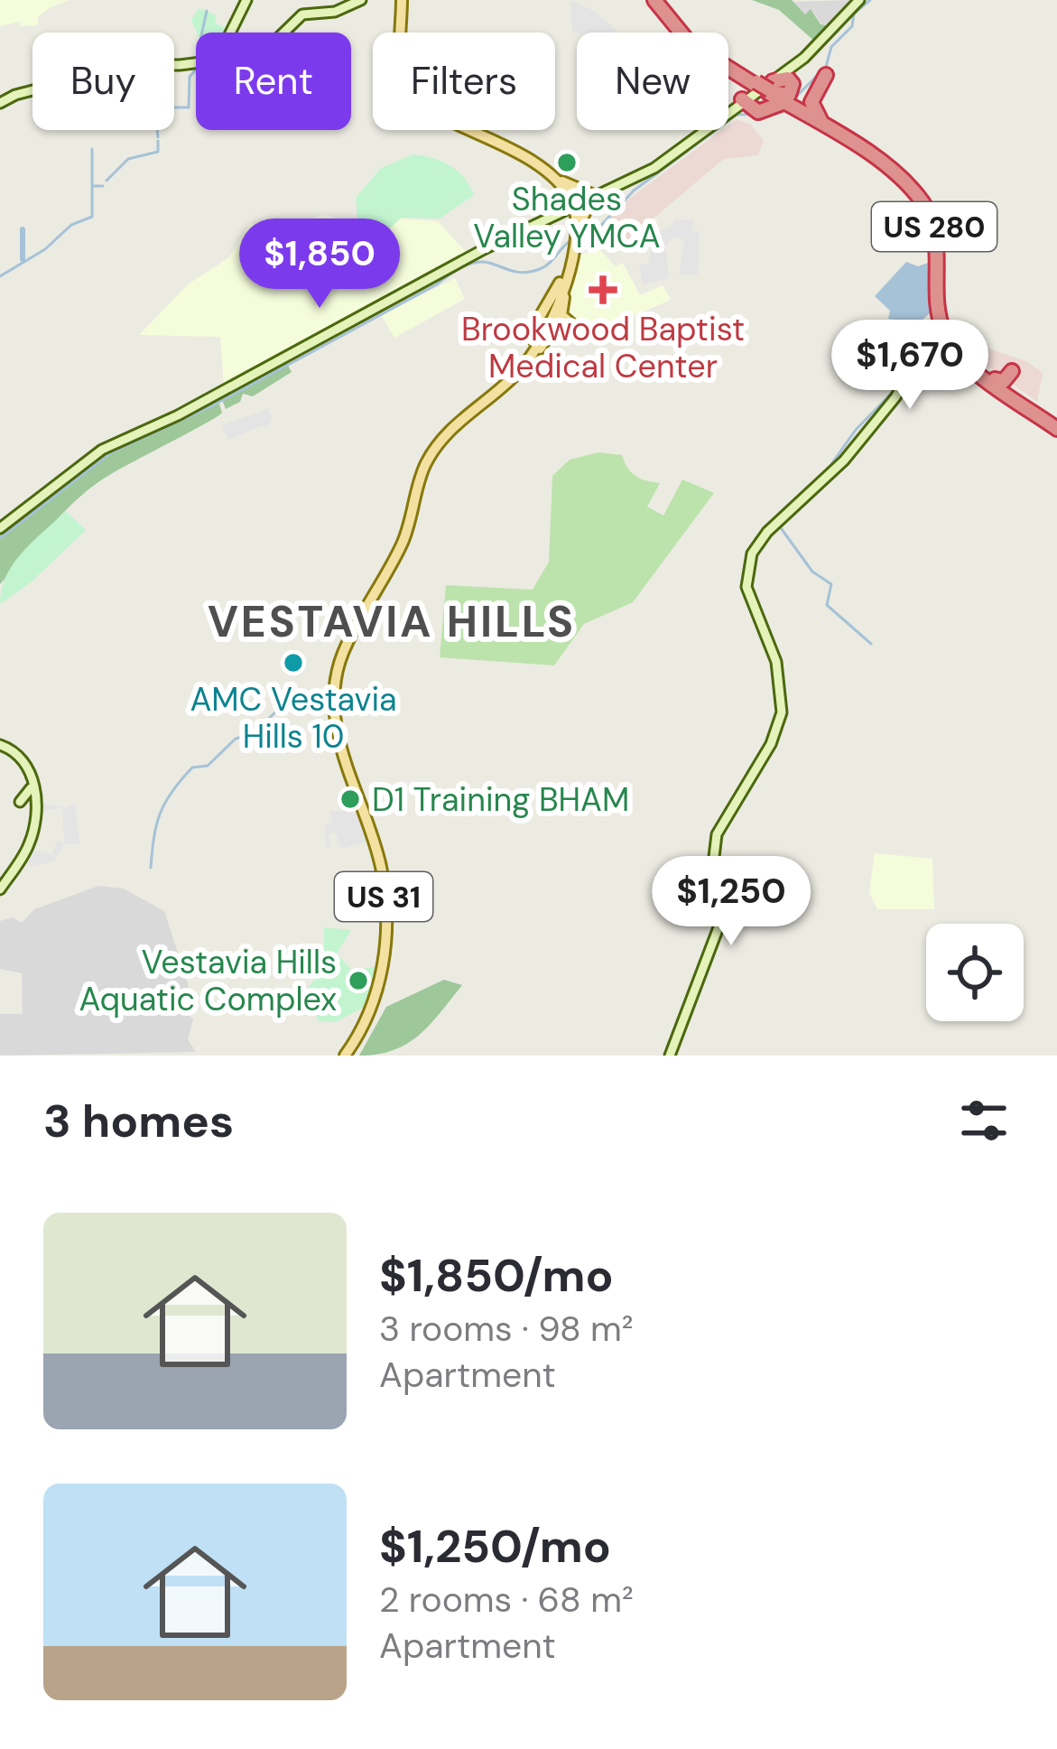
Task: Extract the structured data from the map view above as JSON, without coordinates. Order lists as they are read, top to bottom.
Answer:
{
  "streets": {
    "highway": ["US 280"],
    "main road": ["US 31"]
  },
  "districts": ["VESTAVIA HILLS"],
  "places": {
    "other": [
      "Shades Valley YMCA",
      "AMC Vestavia Hills 10",
      "D1 Training BHAM",
      "Vestavia Hills Aquatic Complex"
    ],
    "health": ["Brookwood Baptist Medical Center"]
  },
  "page": {
    "chip": [
      "Buy",
      "Rent",
      "Filters",
      "New"
    ],
    "price": ["$1,850", "$1,670", "$1,250"],
    "heading": "3 homes",
    "list": [
      {
        "name": "$1,850/mo",
        "note": "3 rooms · 98 m² · Apartment"
      },
      {
        "name": "$1,250/mo",
        "note": "2 rooms · 68 m² · Apartment"
      }
    ]
  }
}
